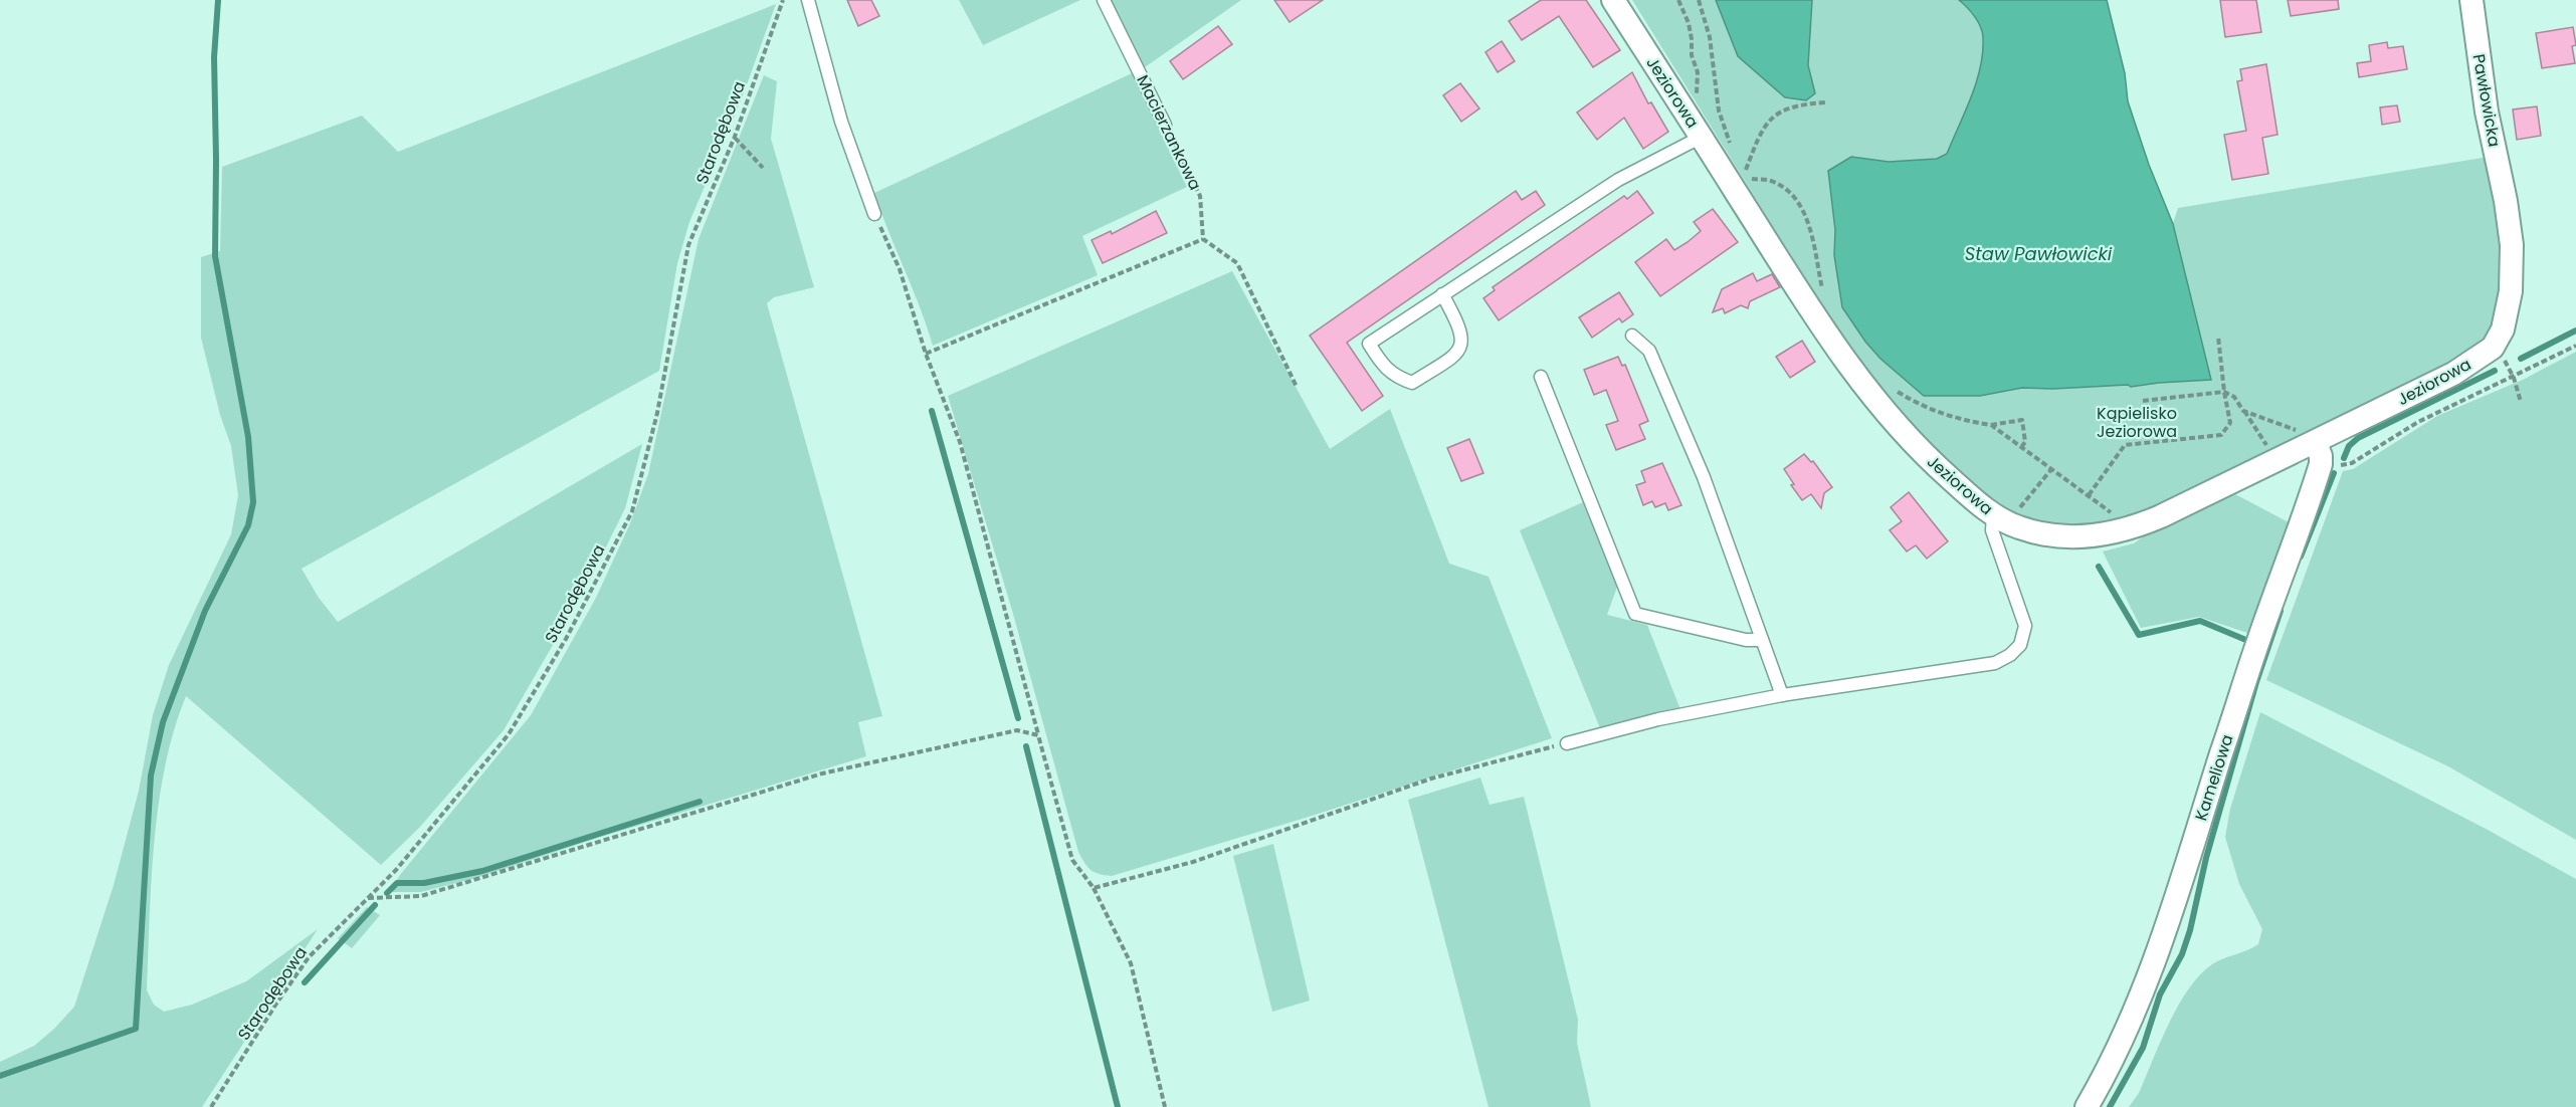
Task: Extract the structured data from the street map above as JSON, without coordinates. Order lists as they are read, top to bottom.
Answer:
{
  "streets": {
    "street": ["Jeziorowa", "Pawłowicka", "Kameliowa"],
    "lane": ["Macierzankowa"],
    "path": ["Starodębowa"]
  },
  "crossings": [
    ["Jeziorowa", "Pawłowicka"],
    ["Jeziorowa", "Kameliowa"]
  ],
  "water": ["Staw Pawłowicki"],
  "parks": ["Kąpielisko Jeziorowa"]
}
